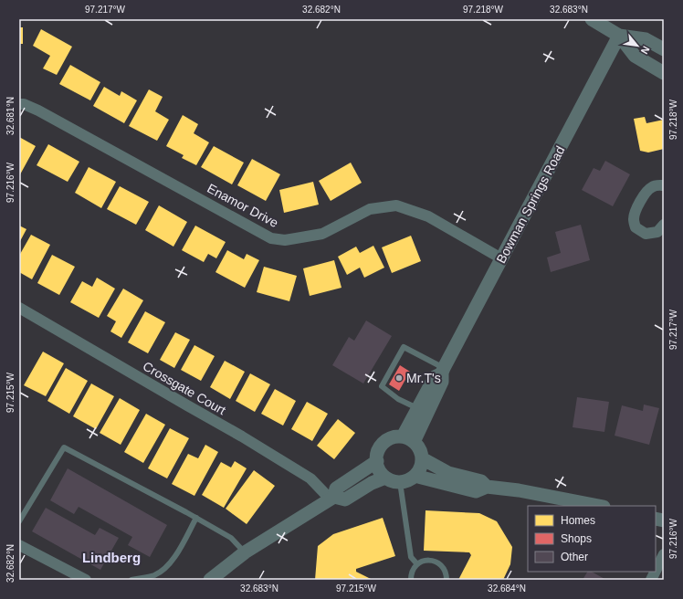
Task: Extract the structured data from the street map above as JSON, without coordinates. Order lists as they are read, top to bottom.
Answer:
{
  "streets": {
    "street": ["Bowman Springs Road", "Enamor Drive", "Crossgate Court"]
  },
  "crossings": [
    ["Bowman Springs Road", "Enamor Drive"]
  ],
  "districts": ["Lindberg"],
  "places": ["Mr.T's"],
  "legend": ["Homes", "Shops", "Other"],
  "north": "bottom right",
  "coordinates": [
    "97.217°W",
    "32.682°N",
    "97.218°W",
    "32.683°N",
    "32.681°N",
    "97.216°W",
    "97.215°W",
    "32.684°N"
  ]
}
